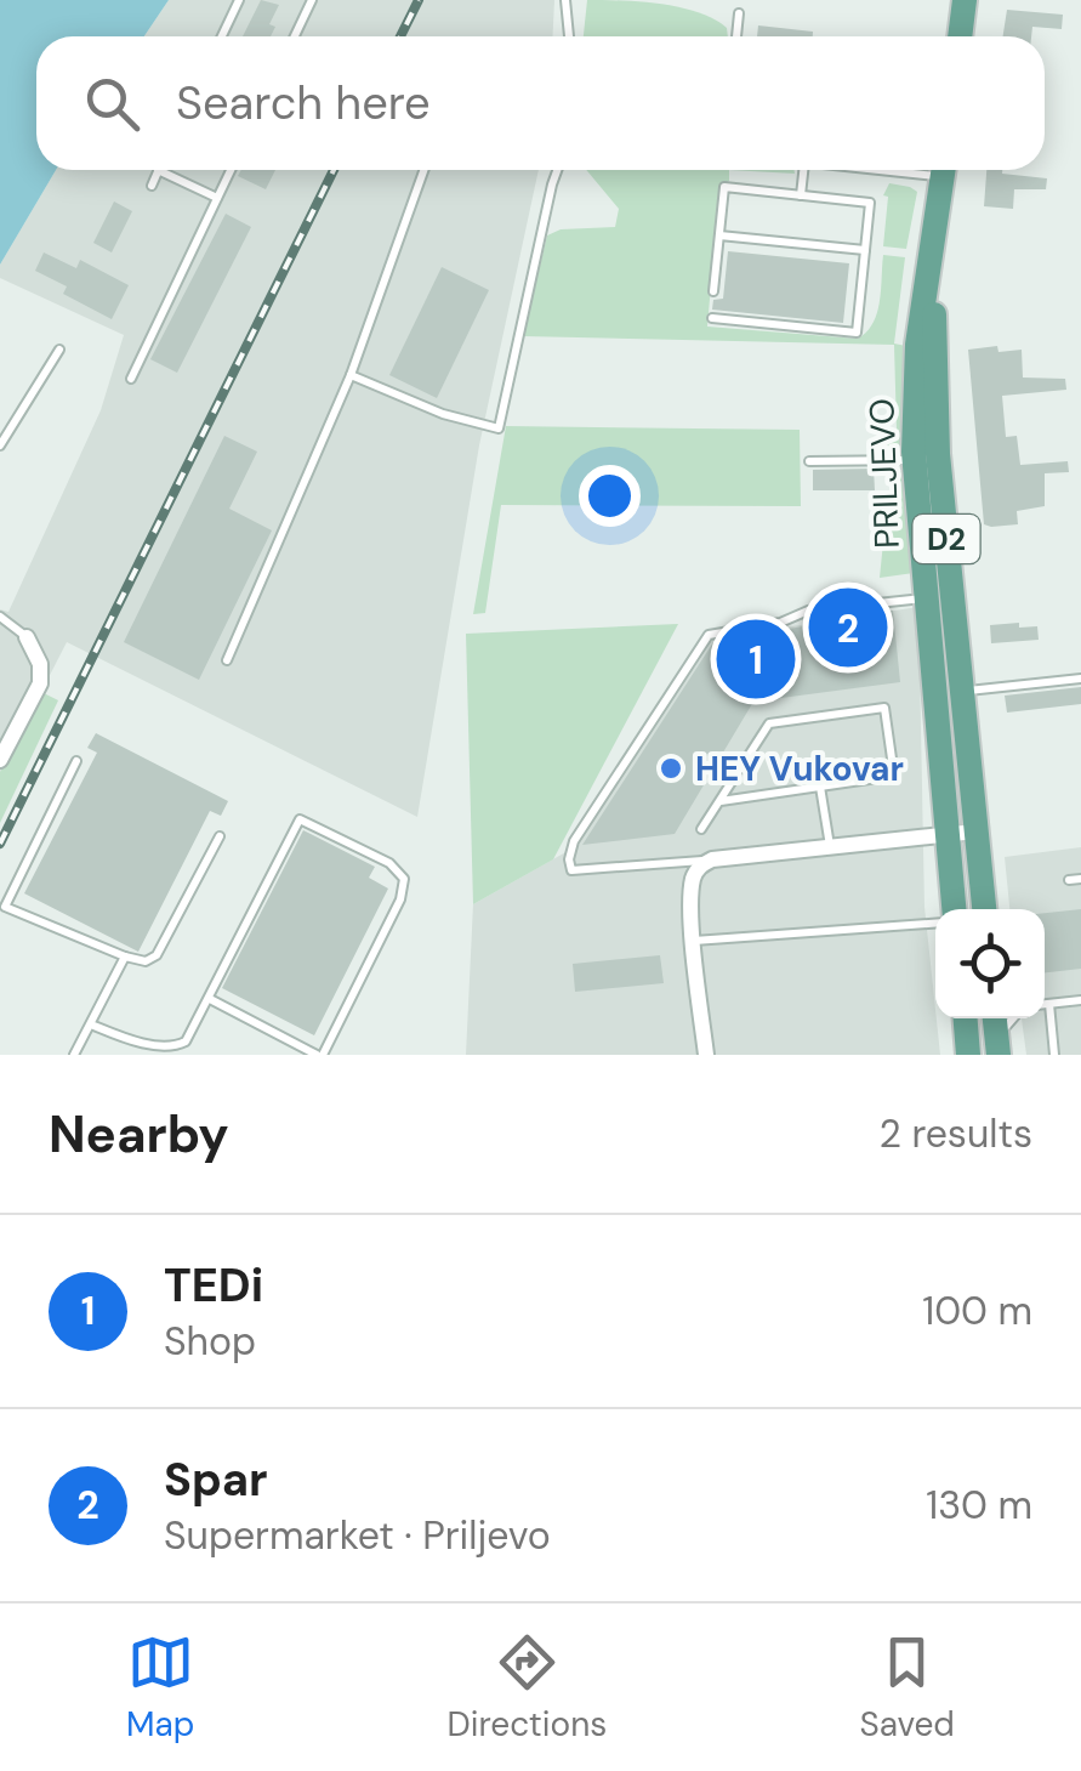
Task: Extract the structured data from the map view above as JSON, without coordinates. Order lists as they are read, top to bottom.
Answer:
{
  "streets": {
    "main road": ["PRILJEVO", "D2"]
  },
  "places": ["HEY Vukovar"],
  "page": {
    "search": "Search here",
    "pins": ["2", "1"],
    "heading": ["Nearby", "2 results"],
    "list": [
      {
        "mark": "1",
        "name": "TEDi",
        "note": "Shop",
        "value": "100 m"
      },
      {
        "mark": "2",
        "name": "Spar",
        "note": "Supermarket · Priljevo",
        "value": "130 m"
      }
    ],
    "nav": ["Map", "Directions", "Saved"]
  }
}
